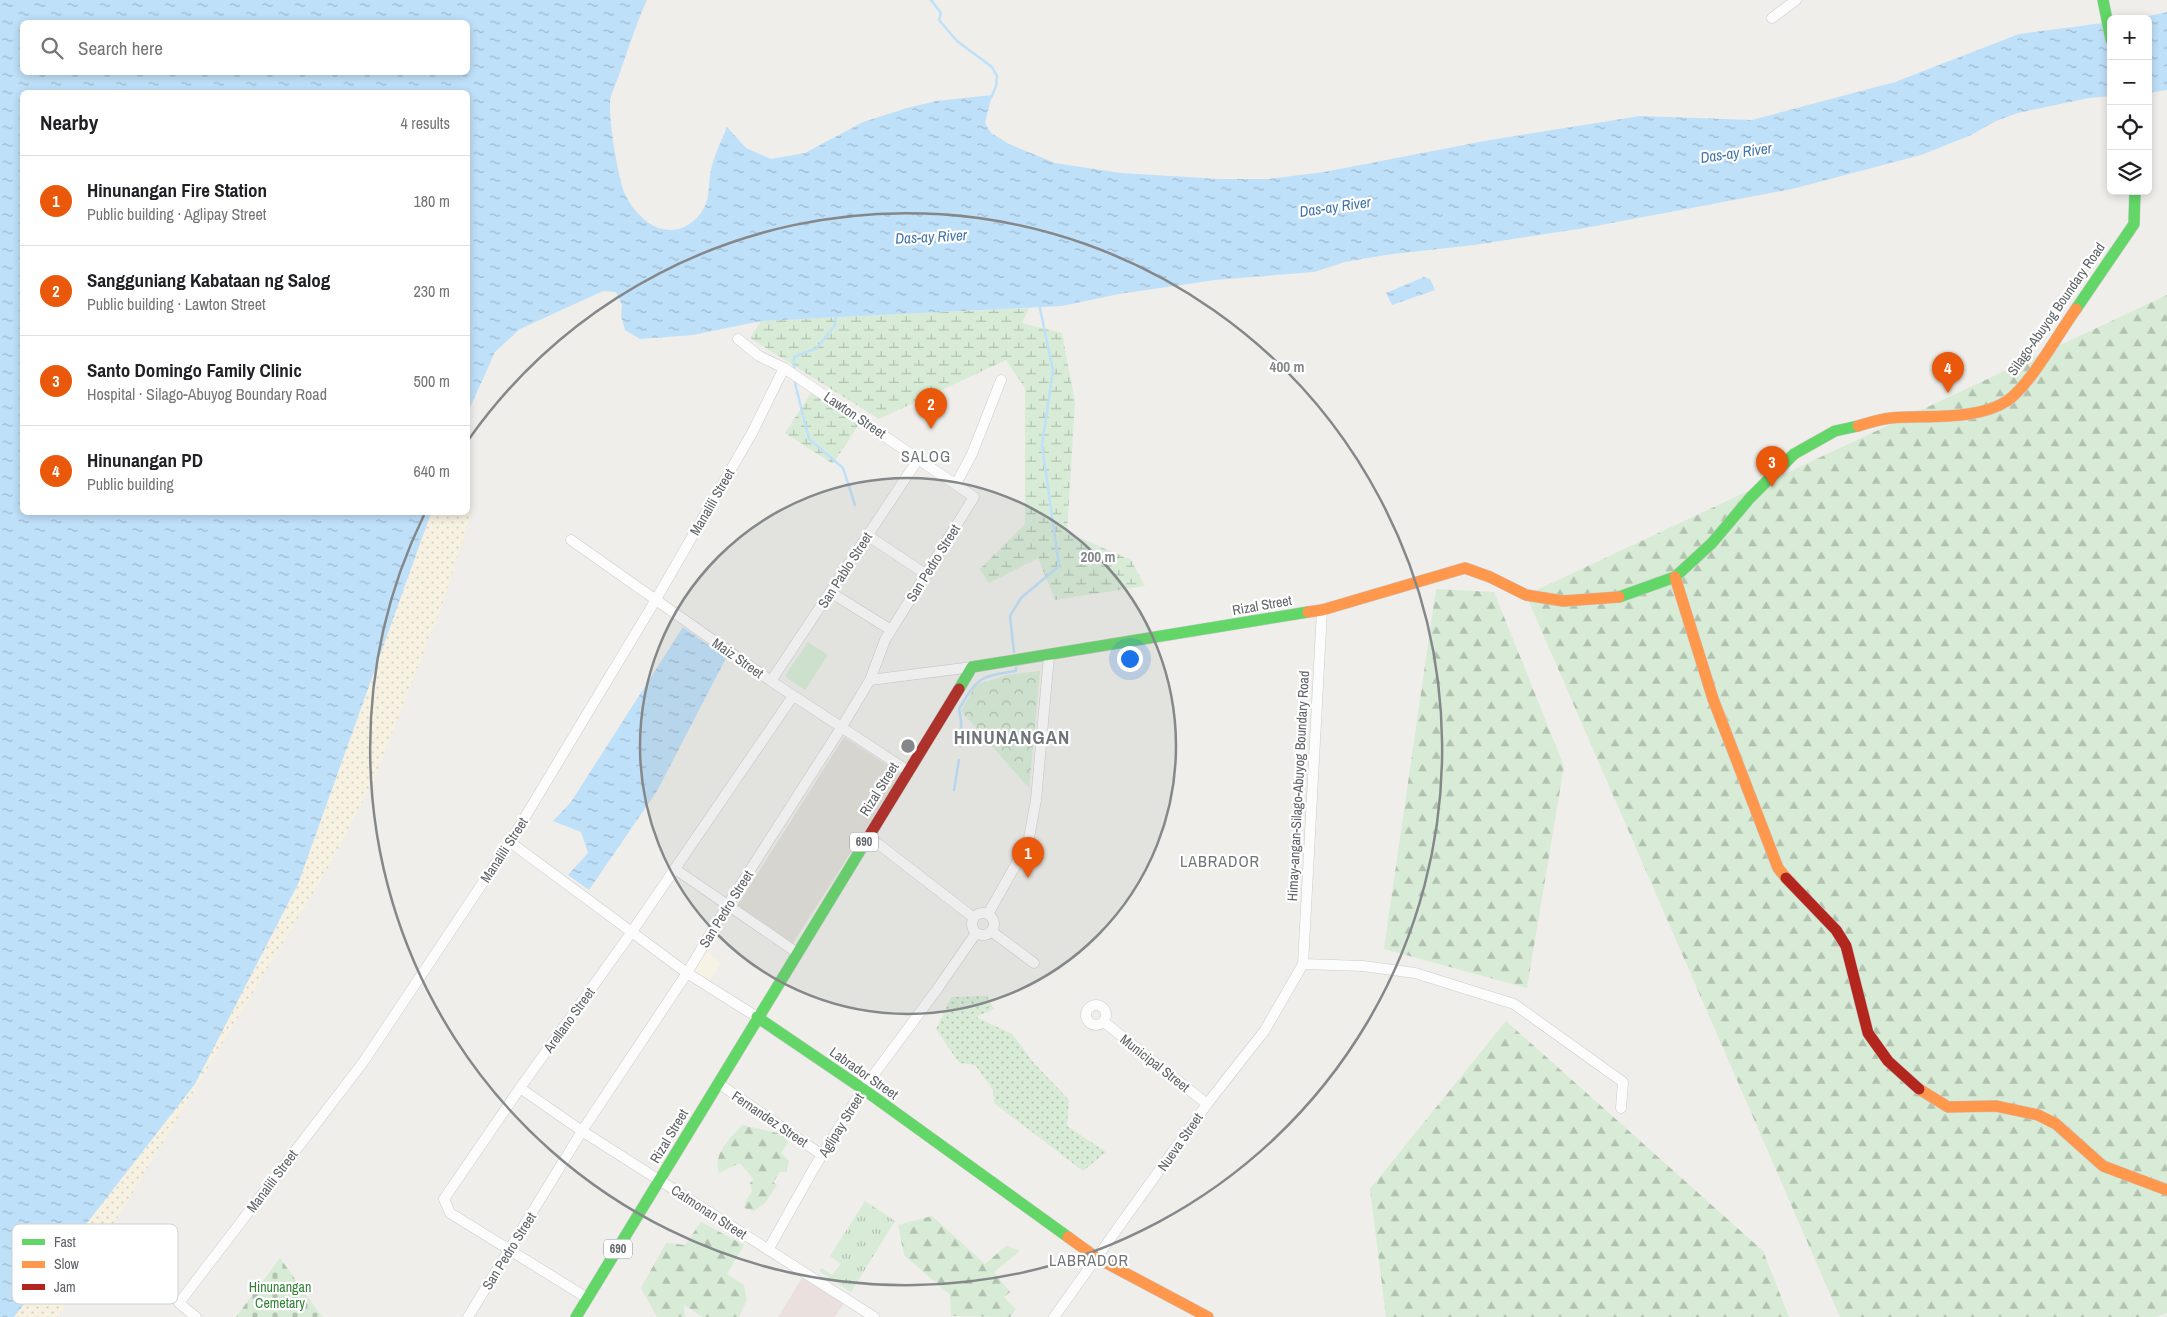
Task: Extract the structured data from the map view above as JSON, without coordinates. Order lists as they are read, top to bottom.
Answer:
{
  "streets": {
    "main road": [
      "Silago-Abuyog Boundary Road",
      "Rizal Street",
      "690",
      "Labrador Street"
    ],
    "street": [
      "Lawton Street",
      "Manalili Street",
      "San Pedro Street",
      "San Pablo Street",
      "Maiz Street",
      "Himay-angan-Silago-Abuyog Boundary Road",
      "Arellano Street",
      "Municipal Street",
      "Fernandez Street",
      "Aglipay Street",
      "Nueva Street",
      "Catmonan Street"
    ]
  },
  "crossings": [
    ["Silago-Abuyog Boundary Road", "Rizal Street"],
    ["Silago-Abuyog Boundary Road", "Himay-angan-Silago-Abuyog Boundary Road"],
    ["Lawton Street", "Manalili Street"],
    ["Lawton Street", "San Pedro Street"],
    ["Lawton Street", "San Pablo Street"],
    ["Manalili Street", "Maiz Street"],
    ["Manalili Street", "Labrador Street"],
    ["San Pedro Street", "Maiz Street"],
    ["San Pedro Street", "Arellano Street"],
    ["San Pedro Street", "Labrador Street"],
    ["San Pedro Street", "Catmonan Street"],
    ["San Pablo Street", "Maiz Street"],
    ["Rizal Street", "Maiz Street"],
    ["Rizal Street", "Himay-angan-Silago-Abuyog Boundary Road"],
    ["Rizal Street", "690"],
    ["Rizal Street", "Labrador Street"],
    ["Rizal Street", "Fernandez Street"],
    ["Rizal Street", "Catmonan Street"],
    ["Maiz Street", "Arellano Street"],
    ["Himay-angan-Silago-Abuyog Boundary Road", "Nueva Street"],
    ["690", "Arellano Street"],
    ["690", "Catmonan Street"],
    ["Arellano Street", "Labrador Street"],
    ["Arellano Street", "Catmonan Street"],
    ["Municipal Street", "Nueva Street"],
    ["Labrador Street", "Aglipay Street"],
    ["Labrador Street", "Nueva Street"],
    ["Fernandez Street", "Aglipay Street"],
    ["Aglipay Street", "Catmonan Street"]
  ],
  "districts": [
    "SALOG",
    "HINUNANGAN",
    "LABRADOR",
    "LABRADOR"
  ],
  "water": ["Das-ay River"],
  "parks": ["Hinunangan Cemetary"],
  "legend": ["Fast", "Slow", "Jam"],
  "page": {
    "map_buttons": ["+", "−"],
    "search": "Search here",
    "heading": ["Nearby", "4 results"],
    "list": [
      {
        "mark": "1",
        "name": "Hinunangan Fire Station",
        "note": "Public building · Aglipay Street",
        "value": "180 m"
      },
      {
        "mark": "2",
        "name": "Sangguniang Kabataan ng Salog",
        "note": "Public building · Lawton Street",
        "value": "230 m"
      },
      {
        "mark": "3",
        "name": "Santo Domingo Family Clinic",
        "note": "Hospital · Silago-Abuyog Boundary Road",
        "value": "500 m"
      },
      {
        "mark": "4",
        "name": "Hinunangan PD",
        "note": "Public building",
        "value": "640 m"
      }
    ],
    "pins": [
      "4",
      "2",
      "3",
      "1"
    ]
  },
  "rings": ["400 m", "200 m"]
}
